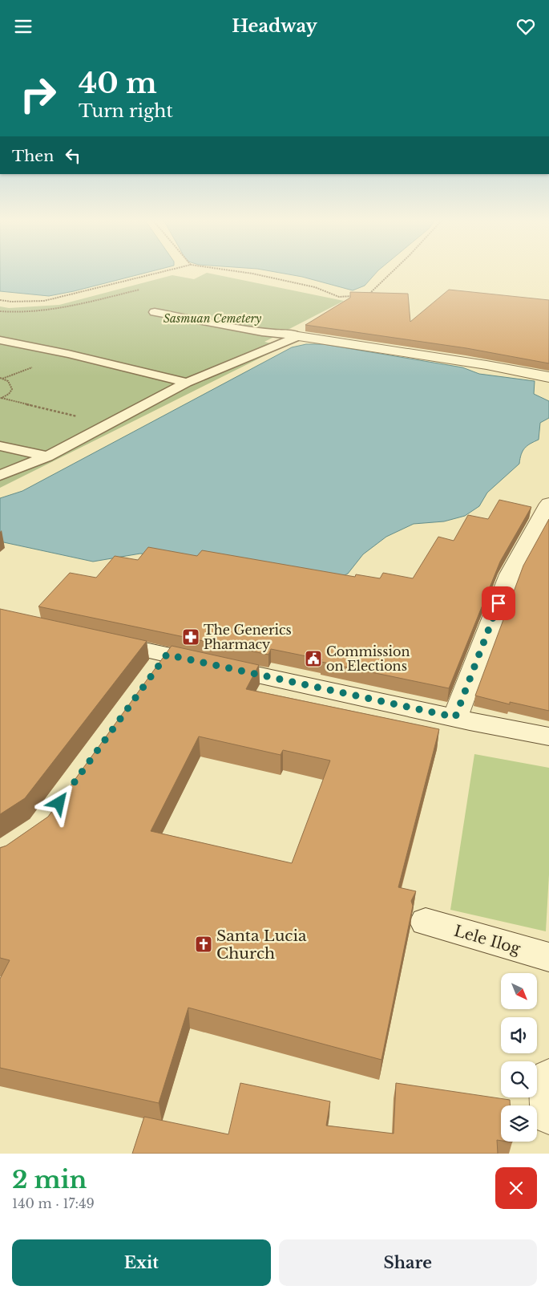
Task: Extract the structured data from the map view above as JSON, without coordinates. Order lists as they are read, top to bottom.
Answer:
{
  "streets": {
    "street": ["Lele Ilog"]
  },
  "parks": ["Sasmuan Cemetery"],
  "places": {
    "pharmacy": ["The Generics Pharmacy"],
    "public building": ["Commission on Elections"],
    "church": ["Santa Lucia Church"]
  },
  "north": "bottom right",
  "page": {
    "header": "Headway",
    "turn": ["40 m", "Turn right"],
    "then": "Then",
    "heading": ["2 min", "140 m · 17:49"],
    "buttons": ["Exit", "Share"]
  }
}
